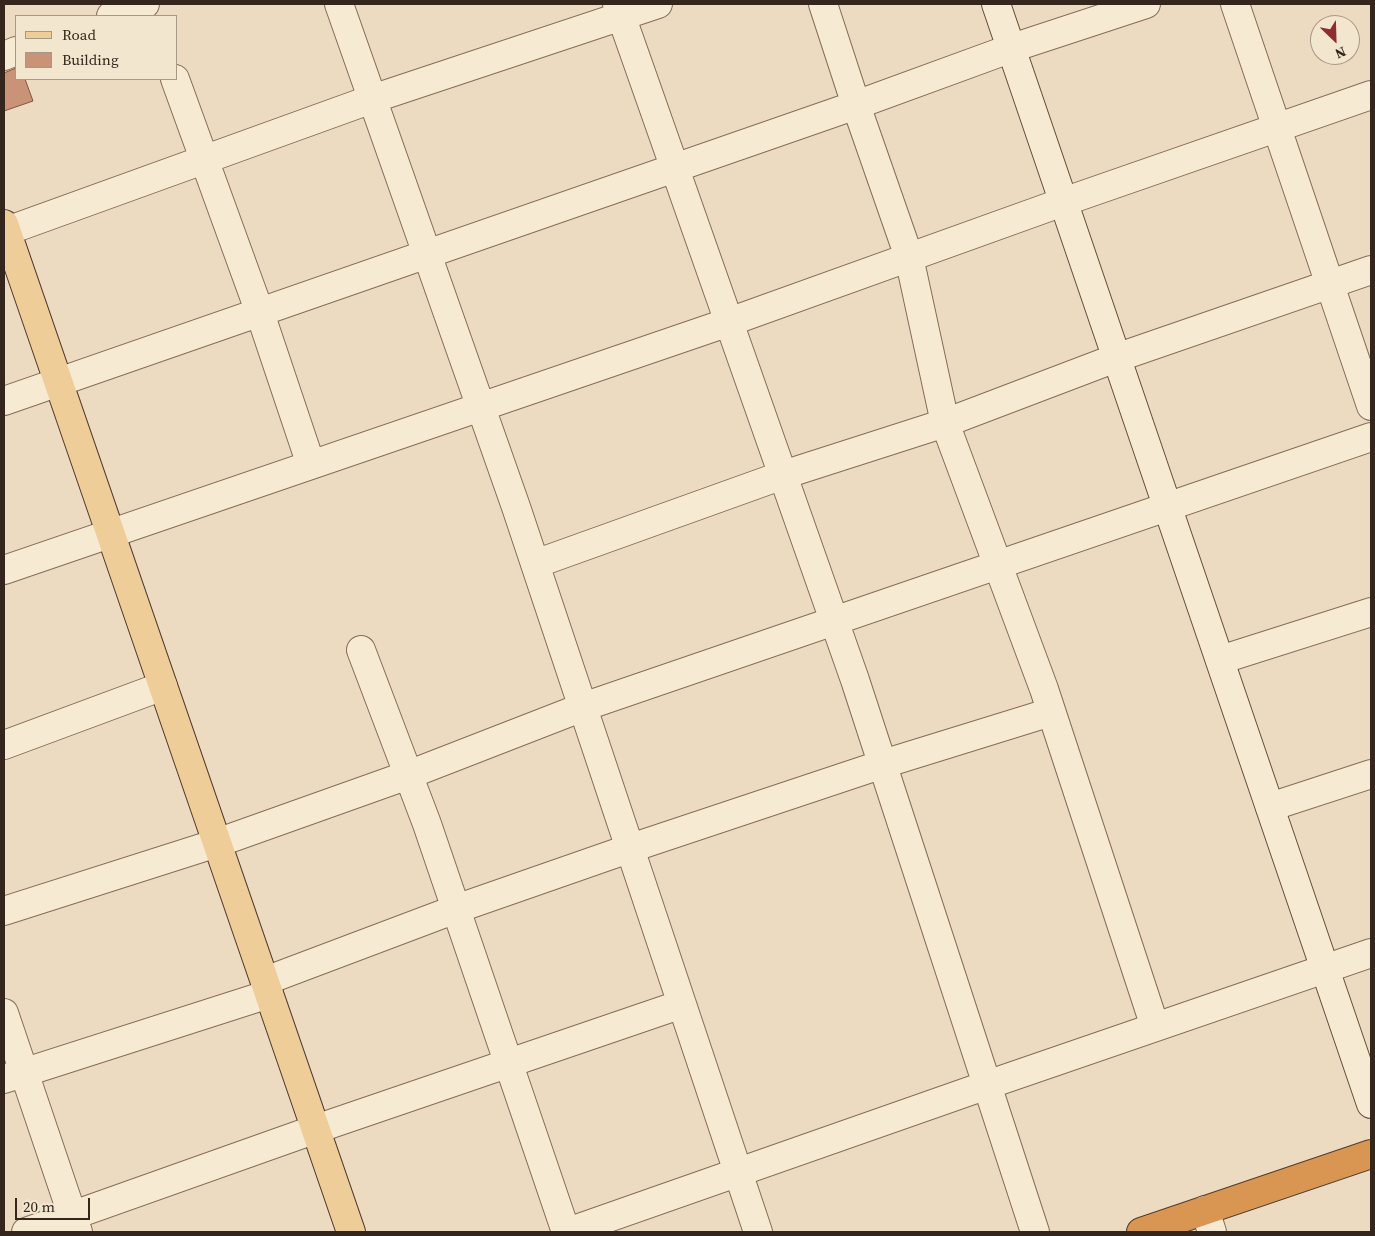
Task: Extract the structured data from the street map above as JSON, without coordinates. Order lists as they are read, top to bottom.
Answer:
{
  "legend": ["Road", "Building"],
  "scale_bar": "20 m",
  "north": "bottom right"
}
